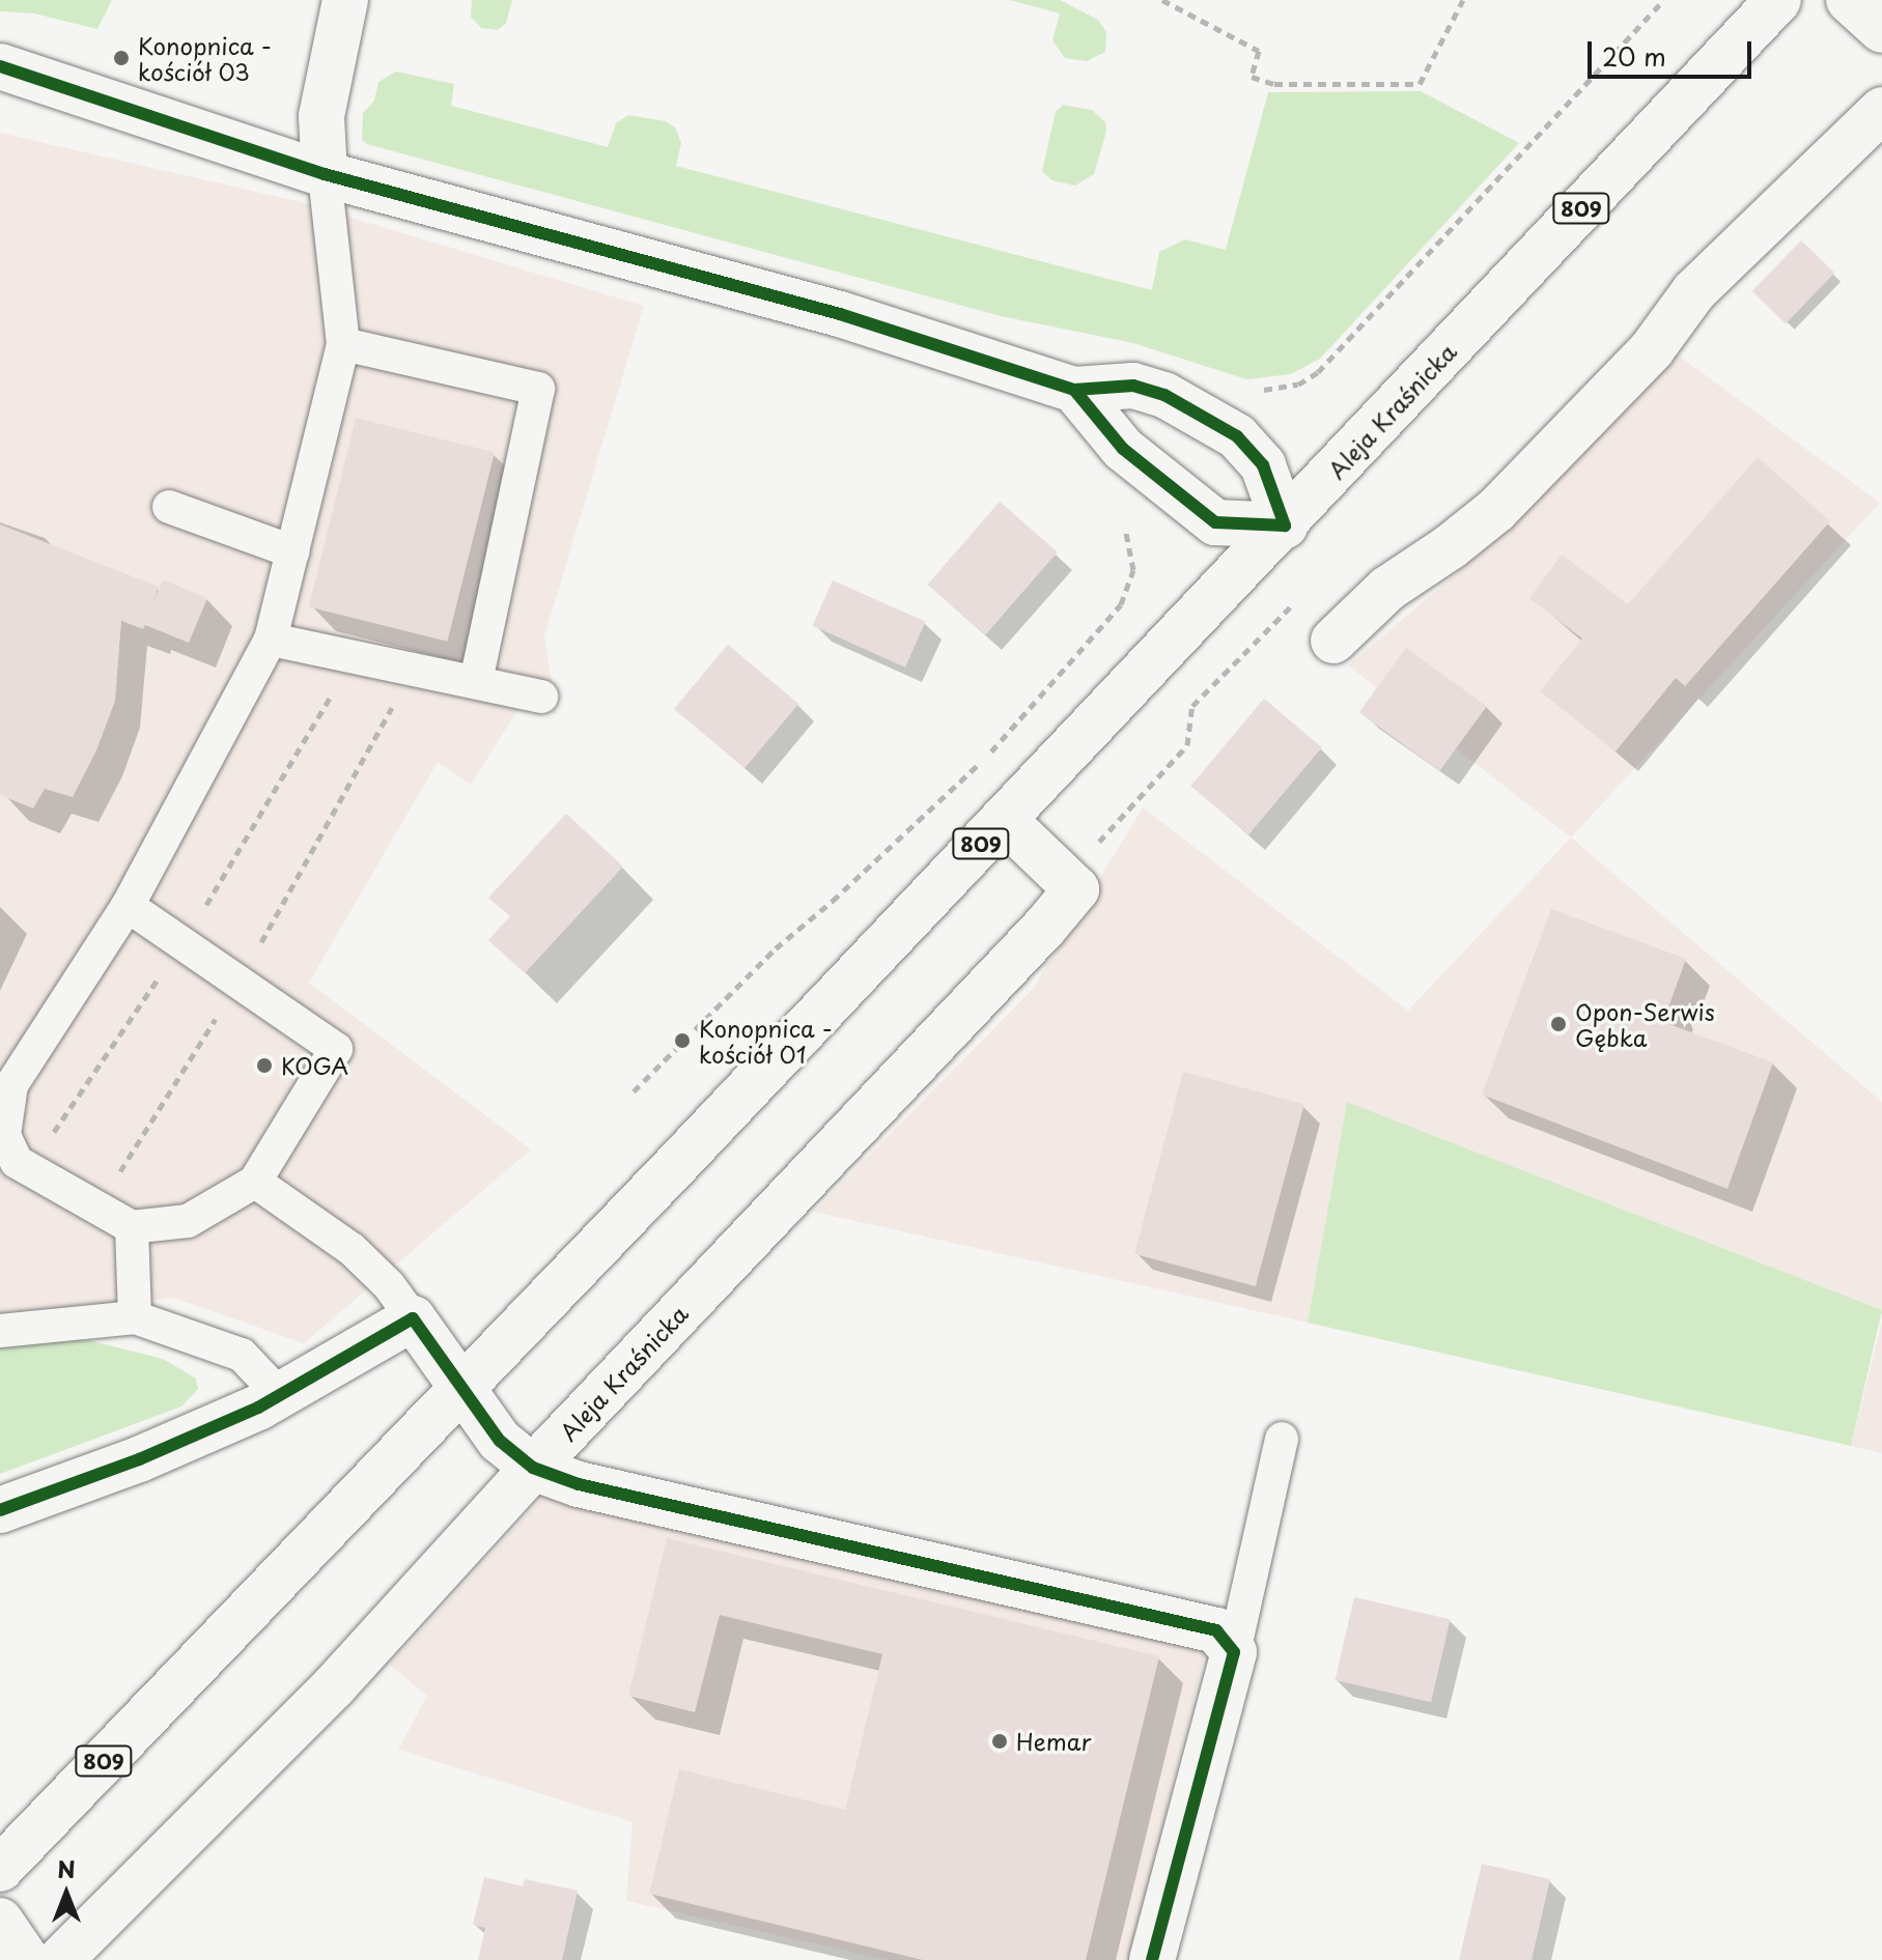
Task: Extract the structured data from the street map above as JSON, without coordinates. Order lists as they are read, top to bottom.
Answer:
{
  "streets": {
    "street": ["809", "Aleja Kraśnicka"]
  },
  "places": [
    "Konopnica - kościół 03",
    "Opon-Serwis Gębka",
    "Konopnica - kościół 01",
    "KOGA",
    "Hemar"
  ],
  "scale_bar": "20 m",
  "north": "top"
}
